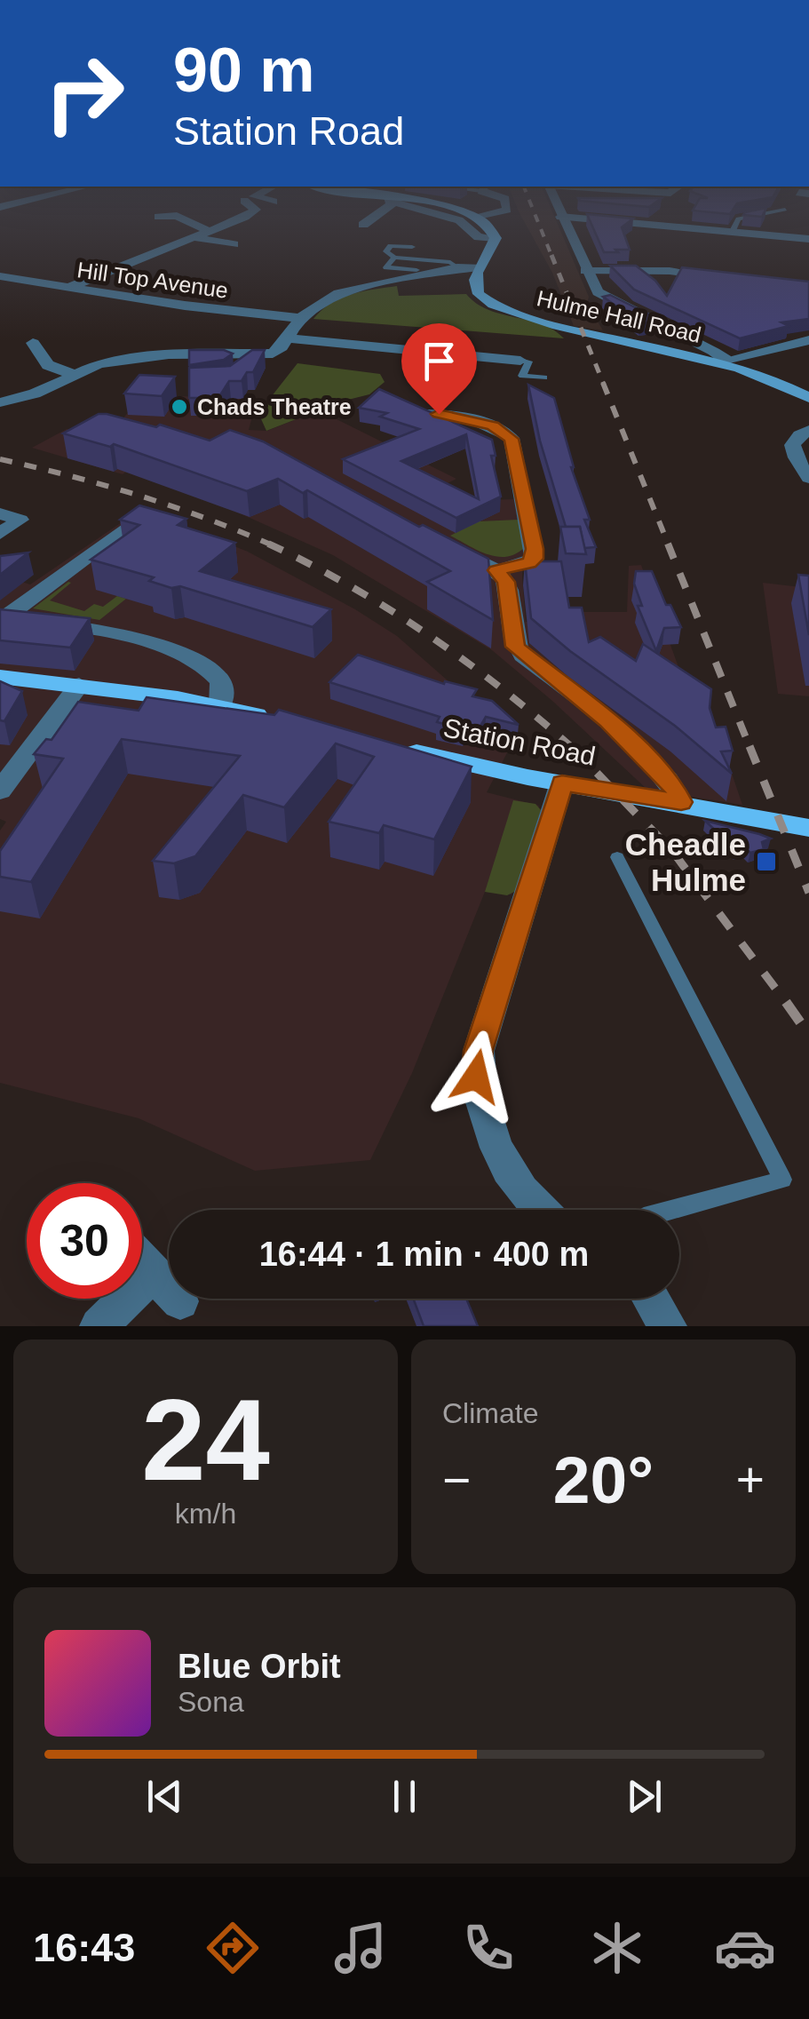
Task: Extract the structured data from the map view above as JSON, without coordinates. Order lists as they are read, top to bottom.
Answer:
{
  "streets": {
    "main road": ["Hulme Hall Road", "Station Road"],
    "street": ["Hill Top Avenue"]
  },
  "places": {
    "other": ["Chads Theatre"],
    "transit": ["Cheadle Hulme"]
  },
  "page": {
    "turn": ["90 m", "Station Road"],
    "limit": "30",
    "trip": "16:44 · 1 min · 400 m",
    "tile": [
      ["24", "km/h"],
      "Climate"
    ],
    "heat": ["−", "20°", "+"],
    "song": ["Blue Orbit", "Sona"],
    "tabs": "16:43"
  }
}
